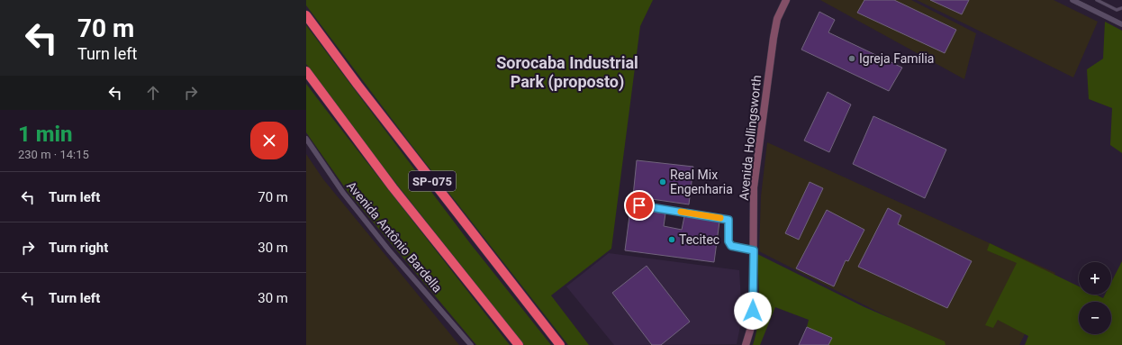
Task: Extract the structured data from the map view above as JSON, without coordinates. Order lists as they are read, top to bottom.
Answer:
{
  "streets": {
    "highway": ["SP-075"],
    "main road": ["Avenida Hollingsworth"],
    "street": ["Avenida Antônio Bardella"]
  },
  "districts": ["Sorocaba Industrial Park (proposto)"],
  "places": ["Igreja Família", "Real Mix Engenharia", "Tecitec"],
  "page": {
    "turn": ["70 m", "Turn left"],
    "heading": ["1 min", "230 m · 14:15"],
    "list": [
      {
        "name": "Turn left",
        "value": "70 m"
      },
      {
        "name": "Turn right",
        "value": "30 m"
      },
      {
        "name": "Turn left",
        "value": "30 m"
      }
    ],
    "map_buttons": ["+", "−"]
  }
}
